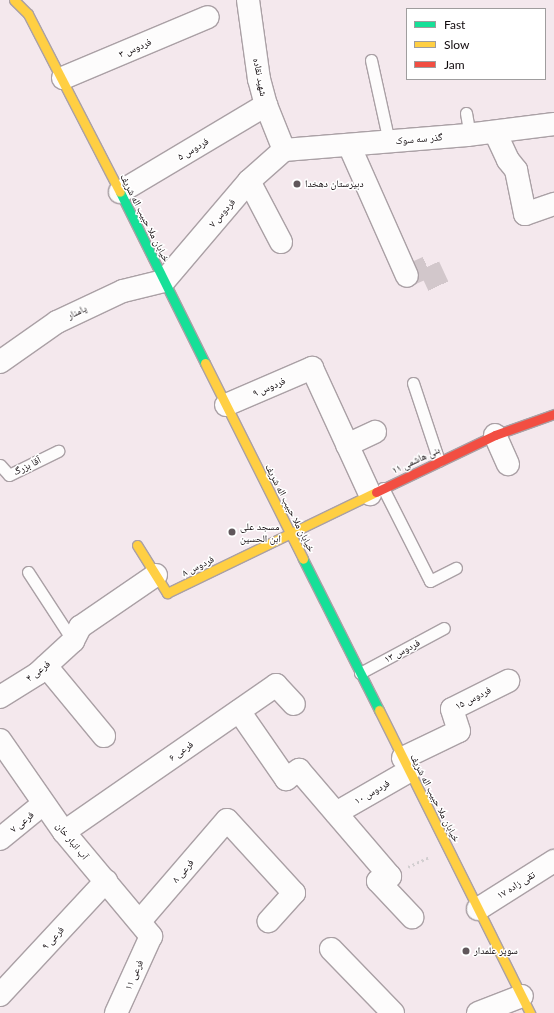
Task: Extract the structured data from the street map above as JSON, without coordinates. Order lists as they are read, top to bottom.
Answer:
{
  "streets": {
    "main road": ["خیابان ملا حبیب اله شریف", "بنی هاشمی ۱۱", "فردوس ۸"],
    "street": [
      "فردوس ۳",
      "شهید نقاده",
      "گذر سه سوک",
      "فردوس ۵",
      "فردوس ۷",
      "پامنار",
      "فردوس ۹",
      "فرعی ۴",
      "فردوس ۱۵",
      "فرعی ۶",
      "فردوس ۱۰",
      "فرعی ۷",
      "آب انبار خان",
      "فرعی ۸",
      "تقی زاده ۱۷",
      "فرعی ۹",
      "فرعی ۱۱"
    ],
    "lane": ["آقا بزرگ", "فردوس ۱۳"]
  },
  "crossings": [
    ["فردوس ۳", "خیابان ملا حبیب اله شریف"],
    ["شهید نقاده", "گذر سه سوک"],
    ["شهید نقاده", "فردوس ۵"],
    ["شهید نقاده", "فردوس ۷"],
    ["گذر سه سوک", "فردوس ۷"],
    ["فردوس ۵", "خیابان ملا حبیب اله شریف"],
    ["فردوس ۷", "خیابان ملا حبیب اله شریف"],
    ["فردوس ۷", "پامنار"],
    ["خیابان ملا حبیب اله شریف", "پامنار"],
    ["خیابان ملا حبیب اله شریف", "فردوس ۹"],
    ["خیابان ملا حبیب اله شریف", "بنی هاشمی ۱۱"],
    ["خیابان ملا حبیب اله شریف", "فردوس ۸"],
    ["خیابان ملا حبیب اله شریف", "فردوس ۱۳"],
    ["خیابان ملا حبیب اله شریف", "فردوس ۱۵"],
    ["خیابان ملا حبیب اله شریف", "فردوس ۱۰"],
    ["خیابان ملا حبیب اله شریف", "تقی زاده ۱۷"],
    ["بنی هاشمی ۱۱", "فردوس ۸"],
    ["فردوس ۸", "فرعی ۴"],
    ["فردوس ۱۵", "فردوس ۱۰"],
    ["فرعی ۶", "آب انبار خان"],
    ["فرعی ۷", "آب انبار خان"],
    ["آب انبار خان", "فرعی ۸"],
    ["آب انبار خان", "فرعی ۹"],
    ["آب انبار خان", "فرعی ۱۱"],
    ["فرعی ۸", "فرعی ۱۱"]
  ],
  "places": ["دبیرستان دهخدا", "مسجد علی ابن الحسین", "سوپر علمدار"],
  "legend": ["Fast", "Slow", "Jam"]
}
